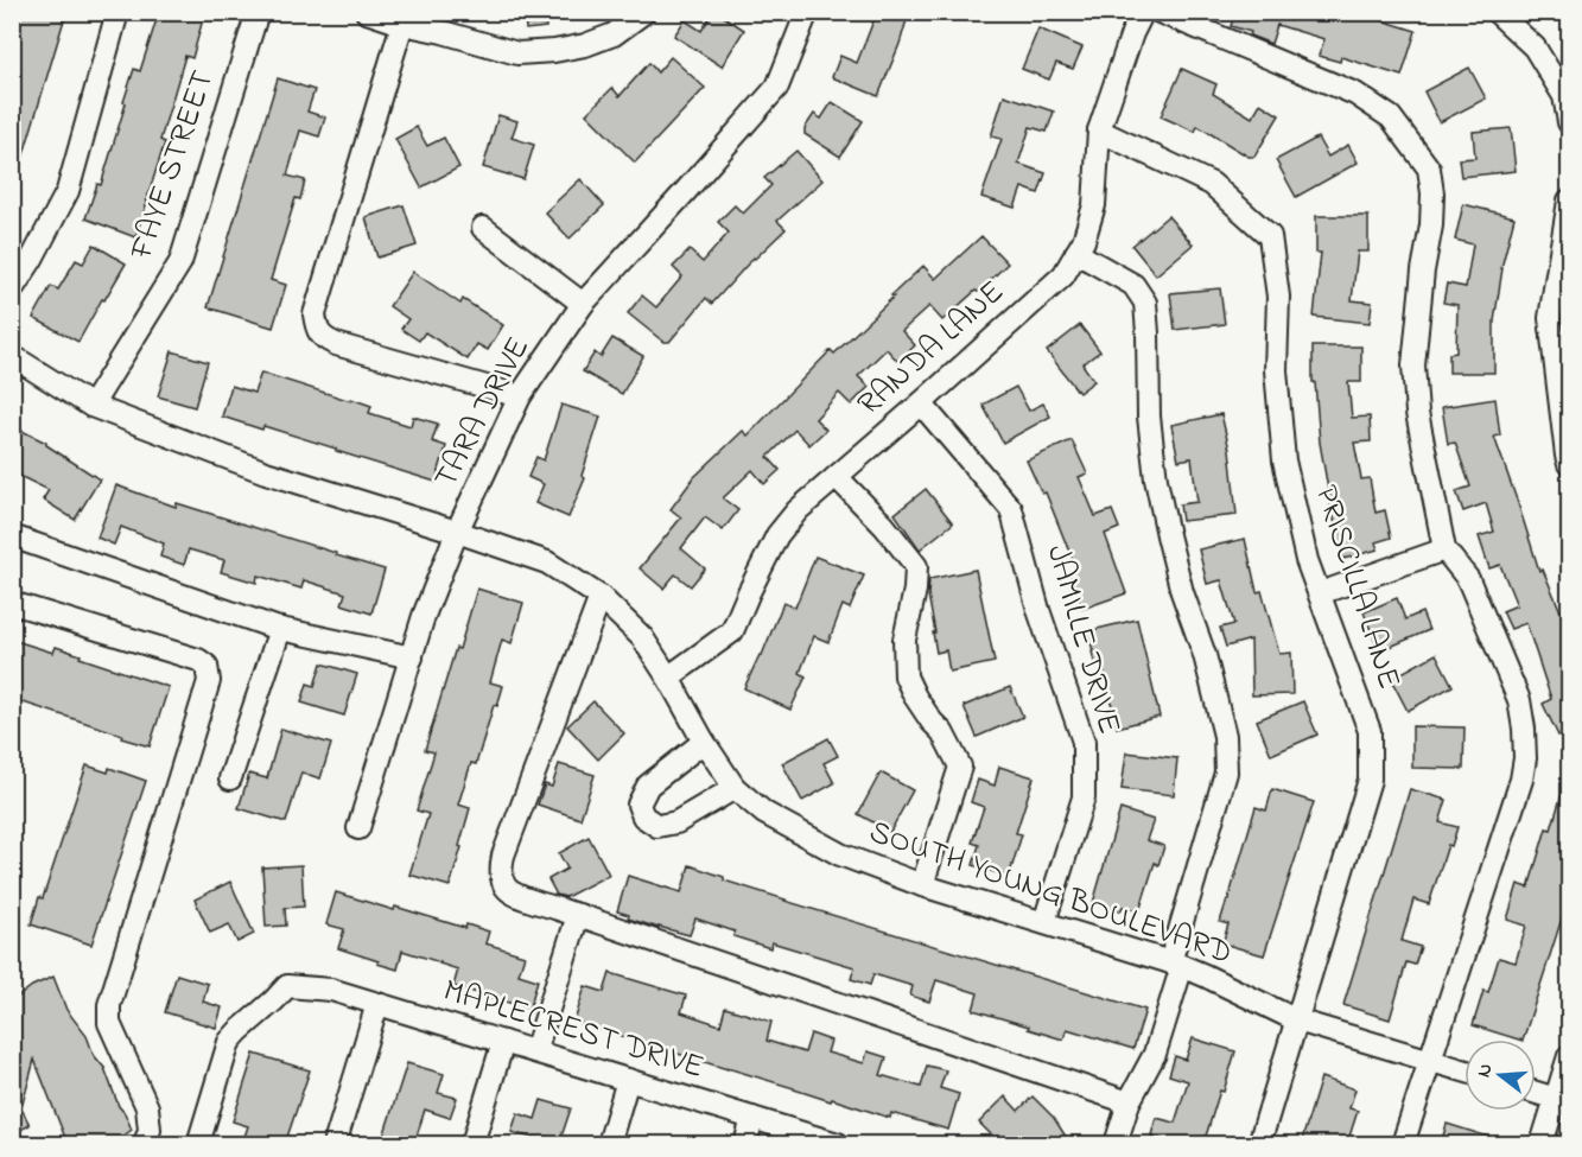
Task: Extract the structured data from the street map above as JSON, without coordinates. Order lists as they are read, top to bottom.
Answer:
{
  "streets": {
    "street": [
      "FAYE STREET",
      "RANDA LANE",
      "TARA DRIVE",
      "PRISCILLA LANE",
      "JAMILLE DRIVE",
      "SOUTH YOUNG BOULEVARD",
      "MAPLECREST DRIVE"
    ]
  },
  "crossings": [
    ["FAYE STREET", "SOUTH YOUNG BOULEVARD"],
    ["RANDA LANE", "PRISCILLA LANE"],
    ["RANDA LANE", "JAMILLE DRIVE"],
    ["RANDA LANE", "SOUTH YOUNG BOULEVARD"],
    ["TARA DRIVE", "SOUTH YOUNG BOULEVARD"],
    ["PRISCILLA LANE", "SOUTH YOUNG BOULEVARD"],
    ["JAMILLE DRIVE", "SOUTH YOUNG BOULEVARD"]
  ],
  "north": "left"
}
